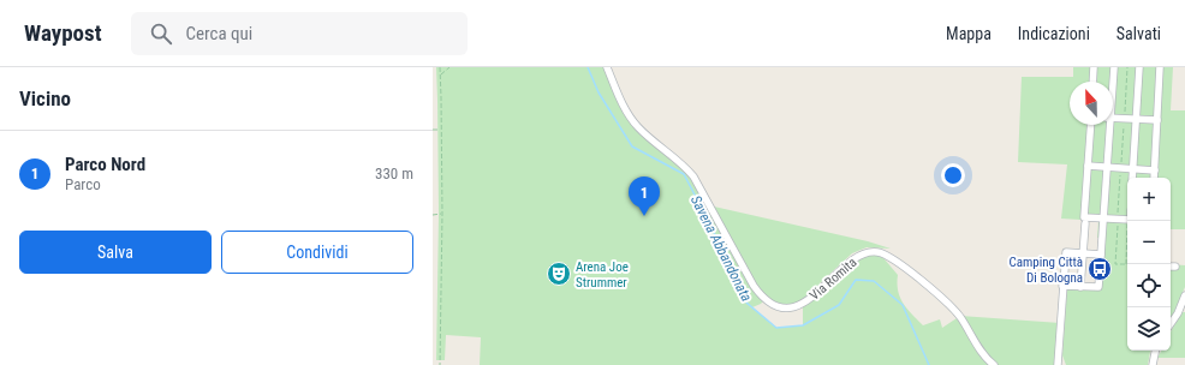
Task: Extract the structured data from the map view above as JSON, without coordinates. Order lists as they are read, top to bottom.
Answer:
{
  "streets": {
    "street": ["Via Romita"]
  },
  "water": ["Savena Abbandonata"],
  "places": {
    "bus stop": ["Camping Città Di Bologna"],
    "theatre": ["Arena Joe Strummer"]
  },
  "north": "top",
  "page": {
    "header": "Waypost",
    "search": "Cerca qui",
    "nav": ["Mappa", "Indicazioni", "Salvati"],
    "heading": "Vicino",
    "list": [
      {
        "mark": "1",
        "name": "Parco Nord",
        "note": "Parco",
        "value": "330 m"
      }
    ],
    "pins": "1",
    "map_buttons": ["+", "−"],
    "buttons": ["Salva", "Condividi"]
  }
}
